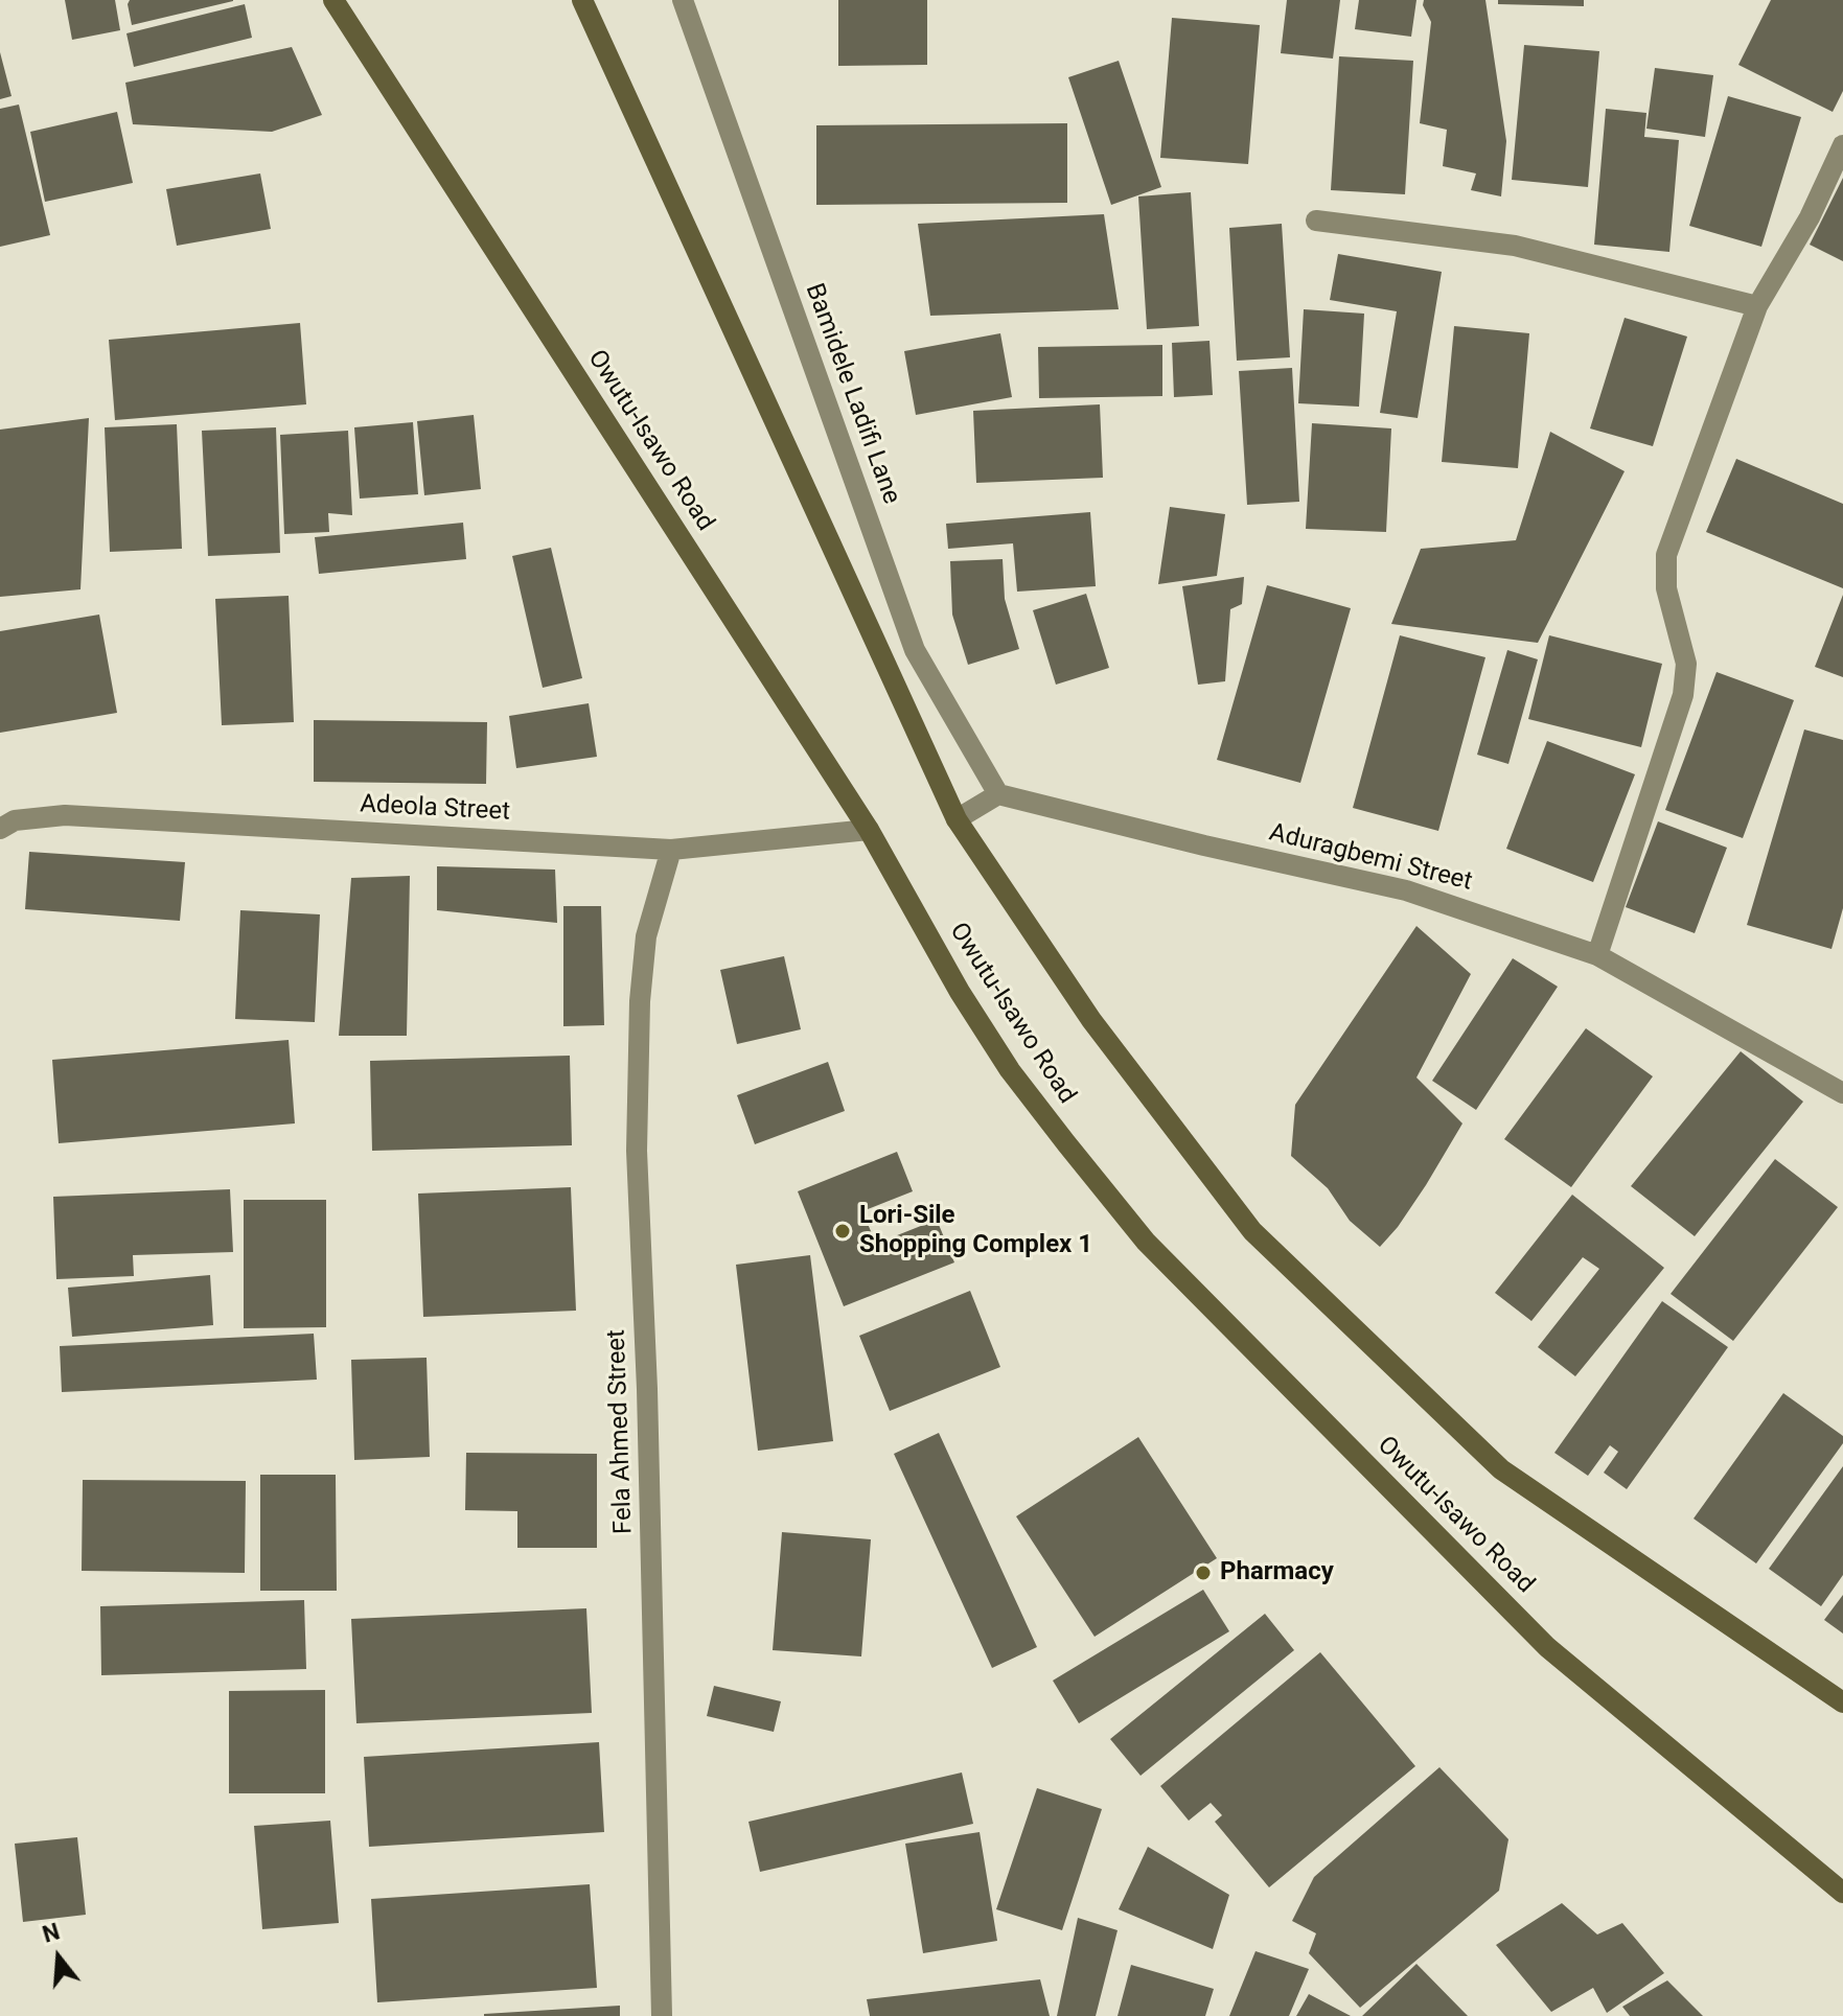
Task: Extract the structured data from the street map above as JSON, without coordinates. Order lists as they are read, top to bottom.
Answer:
{
  "streets": {
    "street": [
      "Bamidele Ladifi Lane",
      "Owutu-Isawo Road",
      "Adeola Street",
      "Aduragbemi Street",
      "Fela Ahmed Street"
    ]
  },
  "crossings": [
    ["Bamidele Ladifi Lane", "Aduragbemi Street"],
    ["Owutu-Isawo Road", "Adeola Street"],
    ["Adeola Street", "Fela Ahmed Street"]
  ],
  "places": ["Lori-Sile Shopping Complex 1", "Pharmacy"],
  "north": "top"
}
